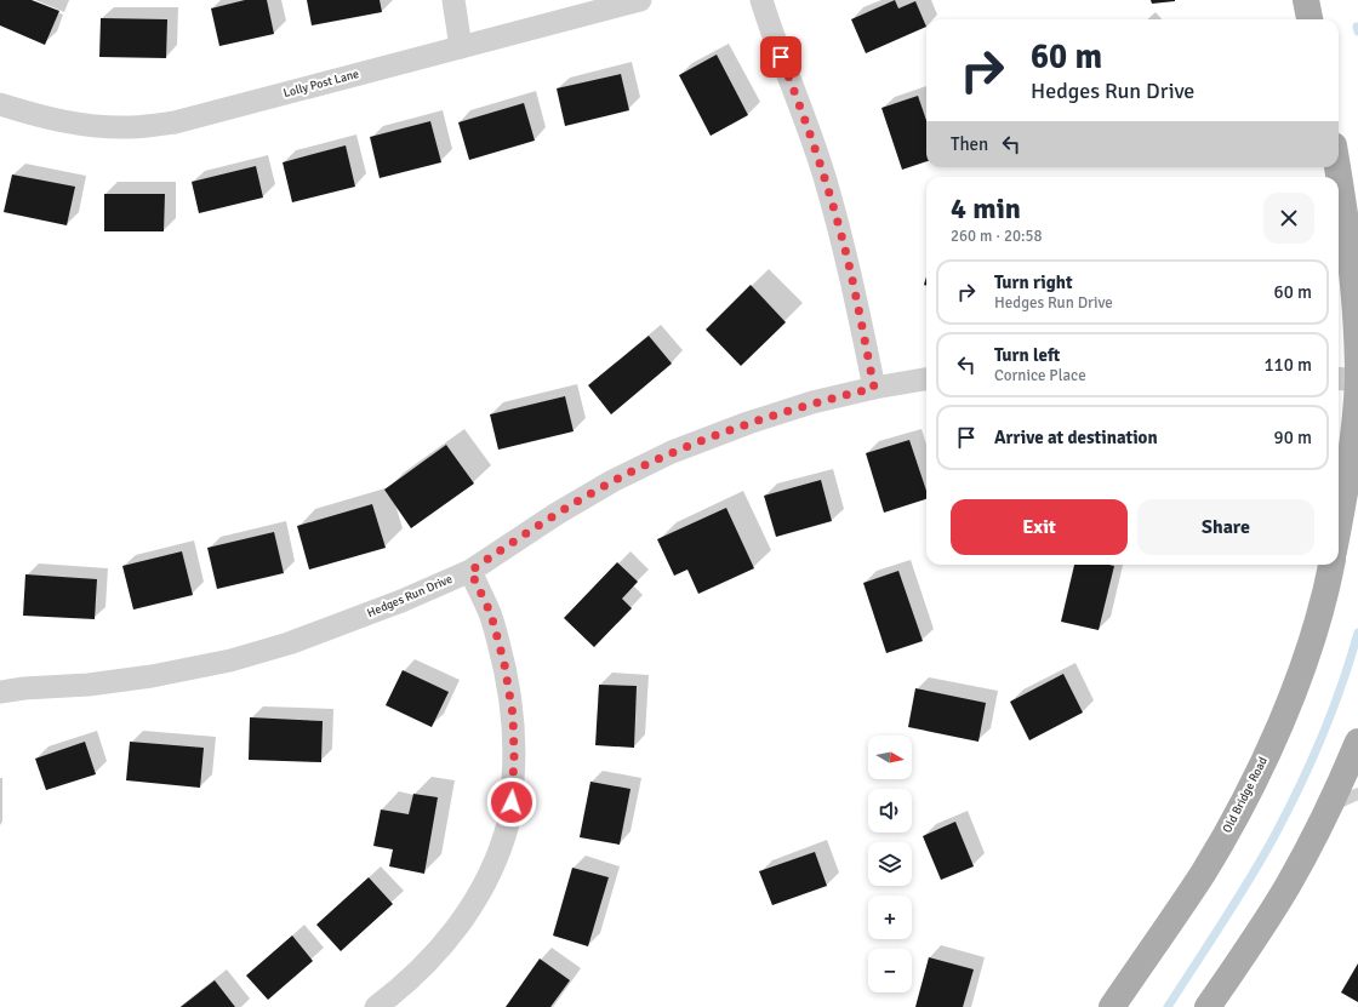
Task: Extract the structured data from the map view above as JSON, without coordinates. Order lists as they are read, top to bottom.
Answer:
{
  "streets": {
    "main road": ["Old Bridge Road"],
    "street": ["Lolly Post Lane", "Hedges Run Drive"]
  },
  "north": "right",
  "page": {
    "turn": ["60 m", "Hedges Run Drive"],
    "then": "Then",
    "heading": ["4 min", "260 m · 20:58"],
    "list": [
      {
        "name": "Turn right",
        "note": "Hedges Run Drive",
        "value": "60 m"
      },
      {
        "name": "Turn left",
        "note": "Cornice Place",
        "value": "110 m"
      },
      {
        "name": "Arrive at destination",
        "value": "90 m"
      }
    ],
    "buttons": ["Exit", "Share"],
    "map_buttons": ["+", "−"]
  }
}
